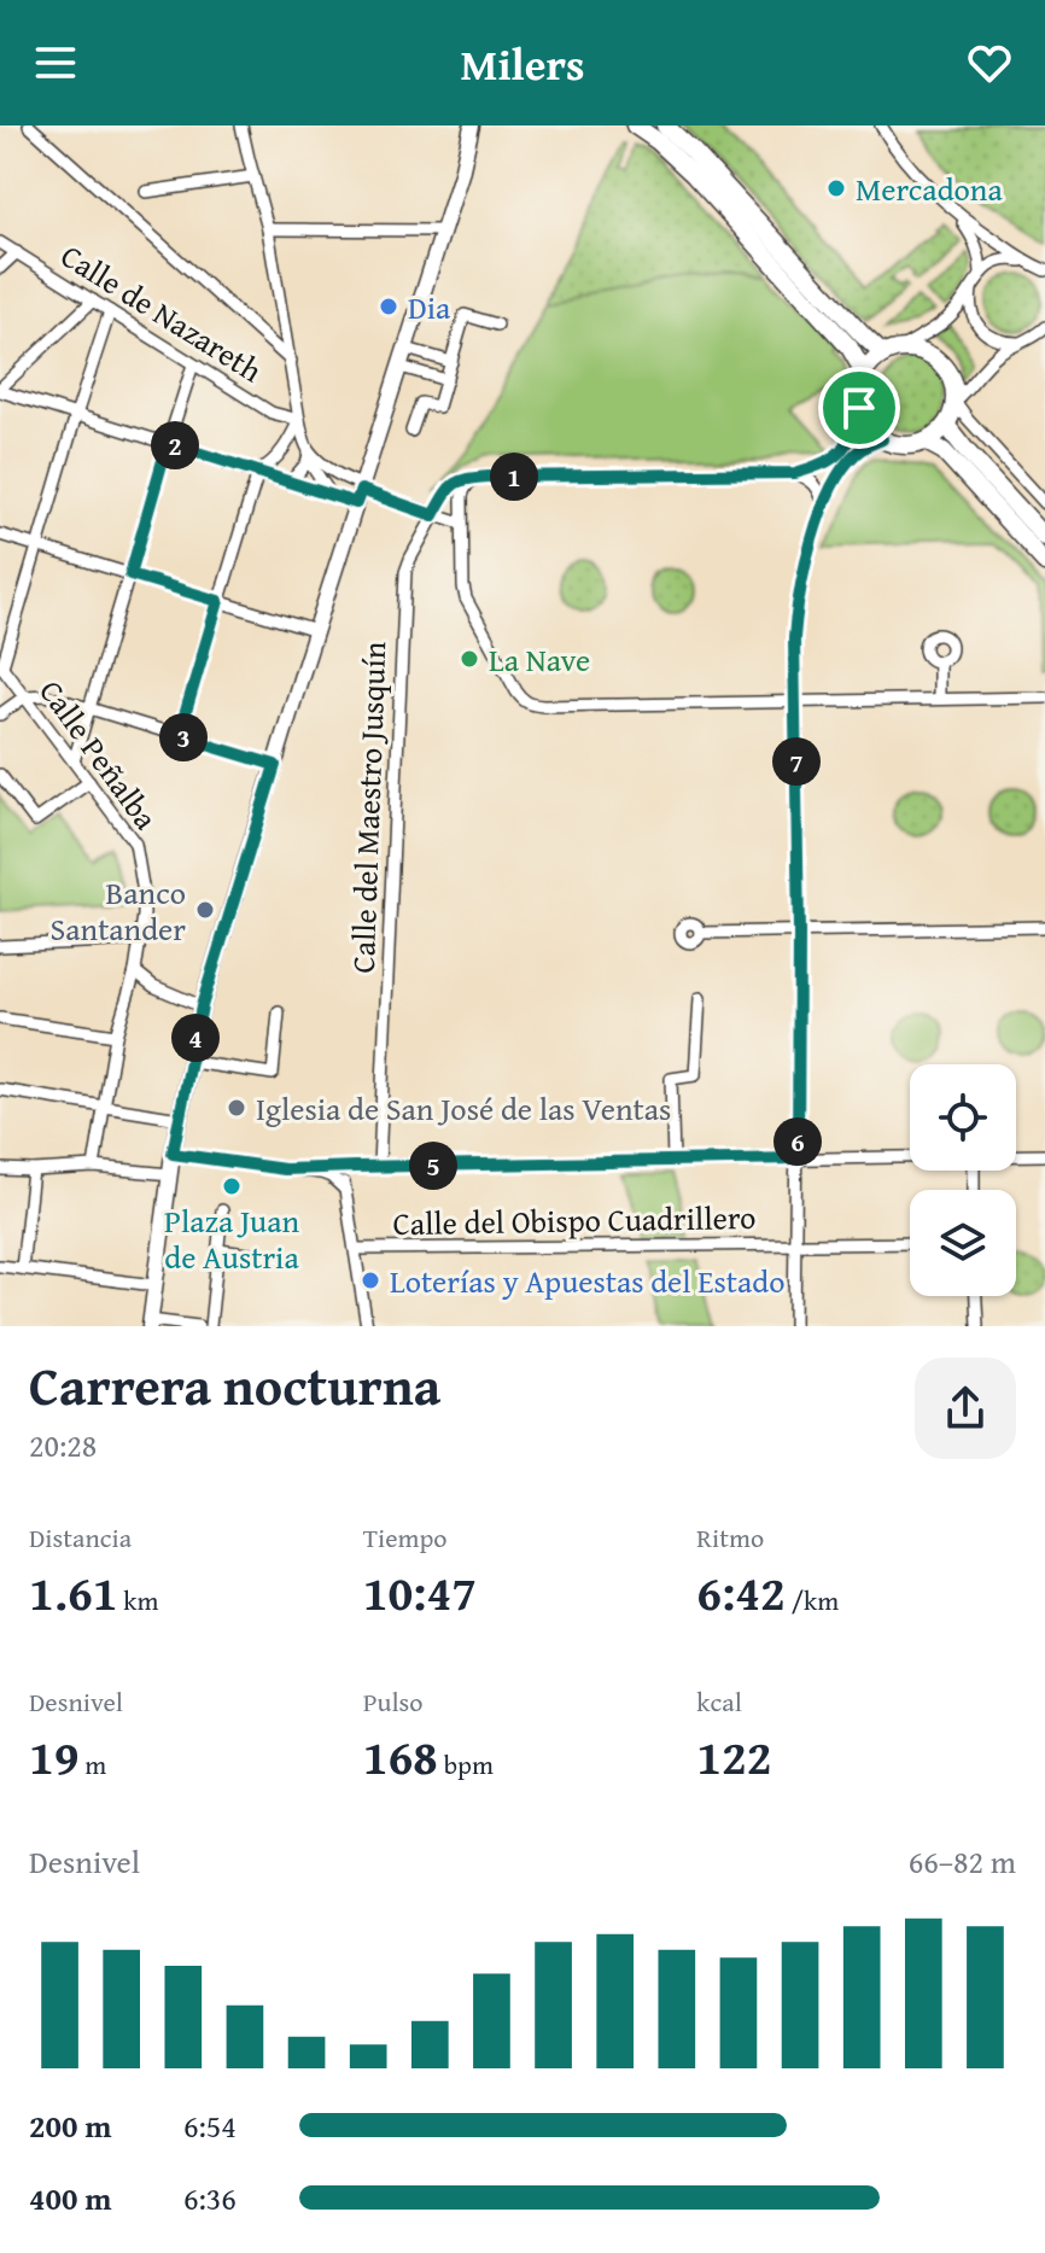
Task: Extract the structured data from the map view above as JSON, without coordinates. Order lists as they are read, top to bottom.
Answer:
{
  "streets": {
    "street": [
      "Calle de Nazareth",
      "Calle Peñalba",
      "Calle del Maestro Jusquín",
      "Calle del Obispo Cuadrillero"
    ]
  },
  "places": [
    "Mercadona",
    "Dia",
    "La Nave",
    "Banco Santander",
    "Iglesia de San José de las Ventas",
    "Plaza Juan de Austria",
    "Loterías y Apuestas del Estado"
  ],
  "page": {
    "header": "Milers",
    "pins": [
      "2",
      "1",
      "3",
      "7",
      "4",
      "6",
      "5"
    ],
    "heading": ["Carrera nocturna", "20:28"],
    "stats": [
      ["Distancia", "1.61 km"],
      ["Tiempo", "10:47"],
      ["Ritmo", "6:42 /km"],
      ["Desnivel", "19 m"],
      ["Pulso", "168 bpm"],
      ["kcal", "122"]
    ],
    "chart": ["Desnivel", "66–82 m"],
    "list": [
      {
        "name": "200 m",
        "note": "6:54"
      },
      {
        "name": "400 m",
        "note": "6:36"
      }
    ]
  }
}
